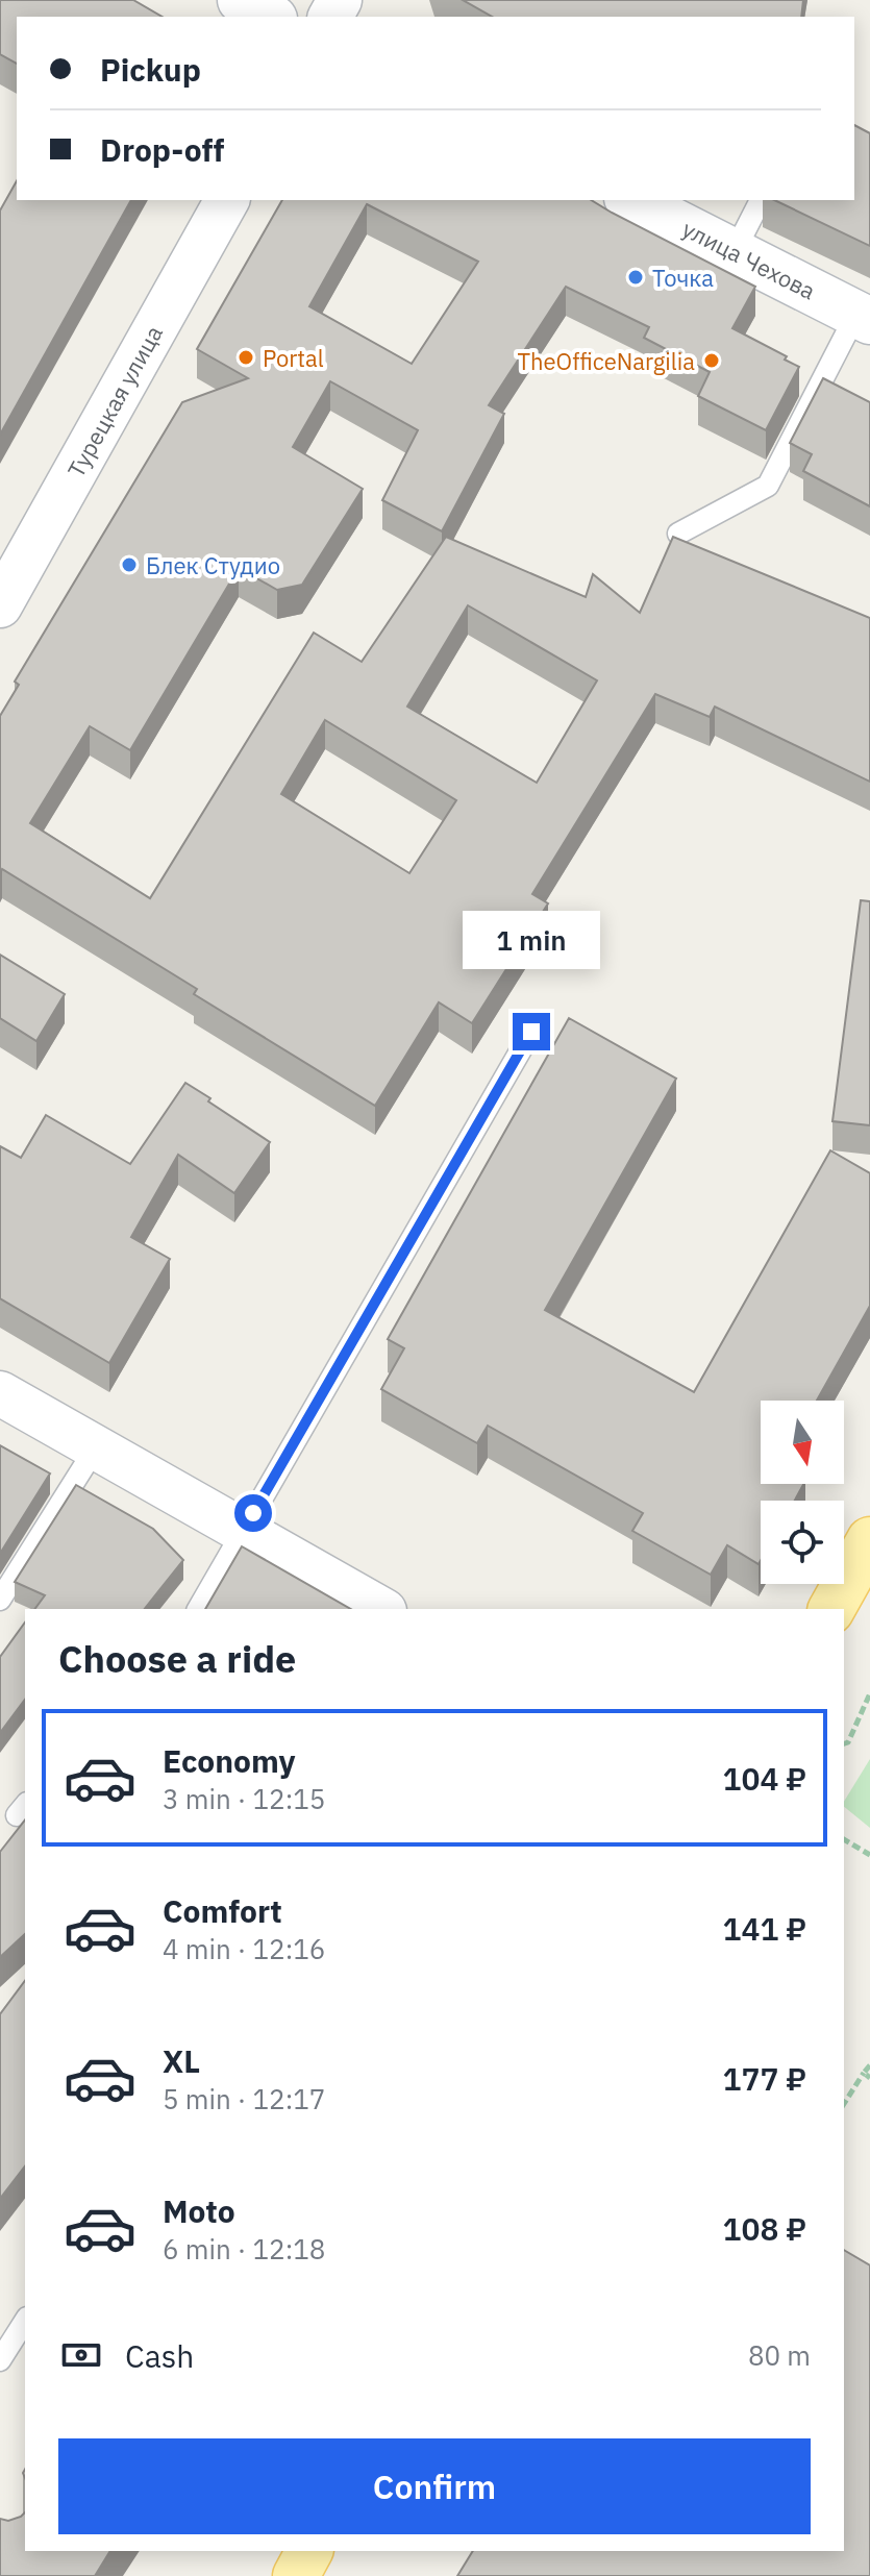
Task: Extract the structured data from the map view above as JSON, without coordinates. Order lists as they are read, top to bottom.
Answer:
{
  "streets": {
    "main road": ["улица Чехова"],
    "street": ["Турецкая улица"]
  },
  "places": [
    "Точка",
    "Portal",
    "TheOfficeNargilia",
    "Блек Студио"
  ],
  "north": "bottom",
  "page": {
    "banner": ["Pickup", "Drop-off"],
    "bubble": "1 min",
    "heading": "Choose a ride",
    "list": [
      {
        "name": "Economy",
        "note": "3 min · 12:15",
        "value": "104 ₽"
      },
      {
        "name": "Comfort",
        "note": "4 min · 12:16",
        "value": "141 ₽"
      },
      {
        "name": "XL",
        "note": "5 min · 12:17",
        "value": "177 ₽"
      },
      {
        "name": "Moto",
        "note": "6 min · 12:18",
        "value": "108 ₽"
      }
    ],
    "pay": ["Cash", "80 m"],
    "buttons": "Confirm"
  }
}
